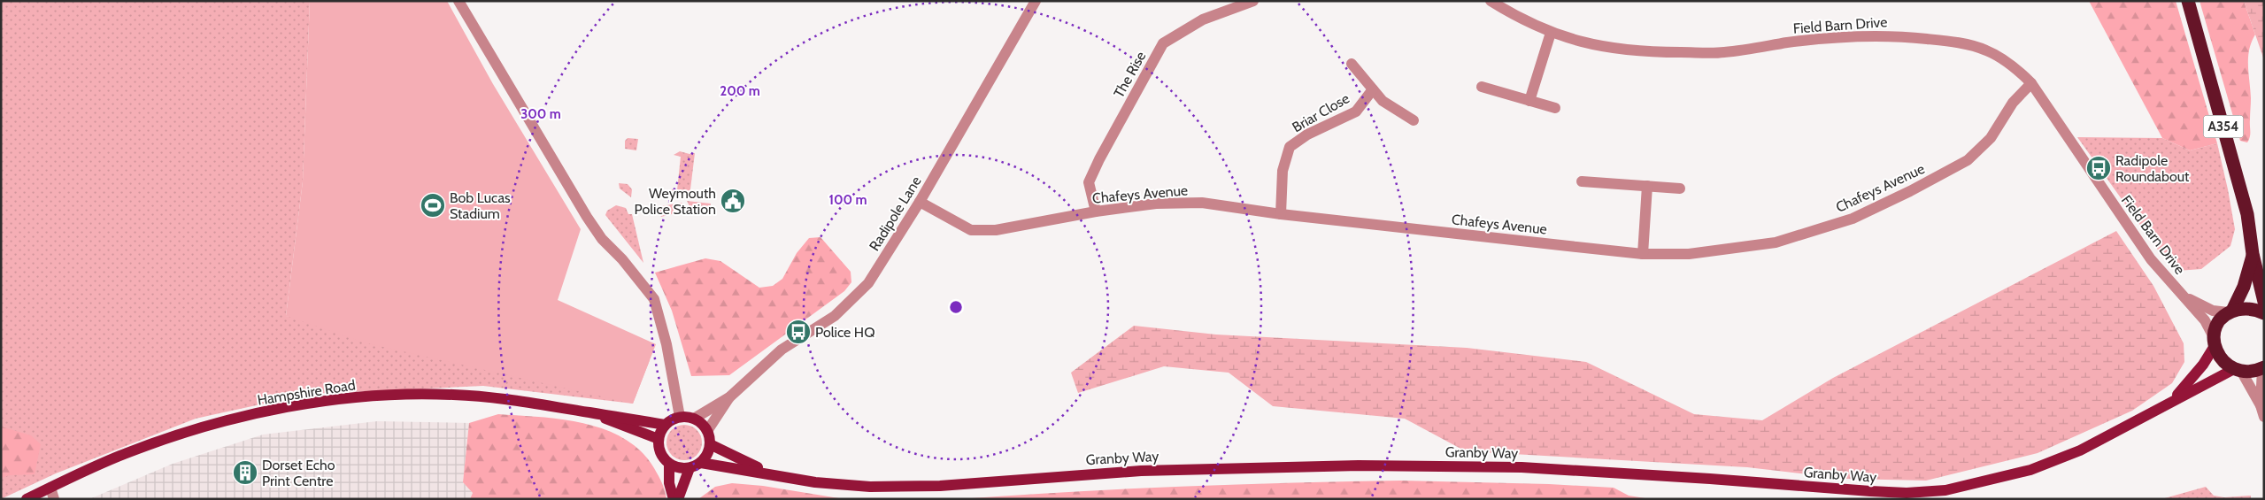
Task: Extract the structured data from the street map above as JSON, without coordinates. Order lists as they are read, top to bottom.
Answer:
{
  "streets": {
    "highway": ["A354"],
    "main road": ["Hampshire Road", "Granby Way"],
    "street": [
      "Field Barn Drive",
      "The Rise",
      "Briar Close",
      "Chafeys Avenue",
      "Radipole Lane"
    ]
  },
  "crossings": [
    ["Field Barn Drive", "A354"],
    ["Field Barn Drive", "Chafeys Avenue"],
    ["Field Barn Drive", "Granby Way"],
    ["The Rise", "Chafeys Avenue"],
    ["Briar Close", "Chafeys Avenue"],
    ["A354", "Granby Way"],
    ["Chafeys Avenue", "Radipole Lane"],
    ["Radipole Lane", "Granby Way"]
  ],
  "places": {
    "bus stop": ["Radipole Roundabout", "Police HQ"],
    "public building": ["Weymouth Police Station"],
    "sports": ["Bob Lucas Stadium"],
    "building": ["Dorset Echo Print Centre"]
  },
  "rings": ["200 m", "300 m", "100 m"]
}
